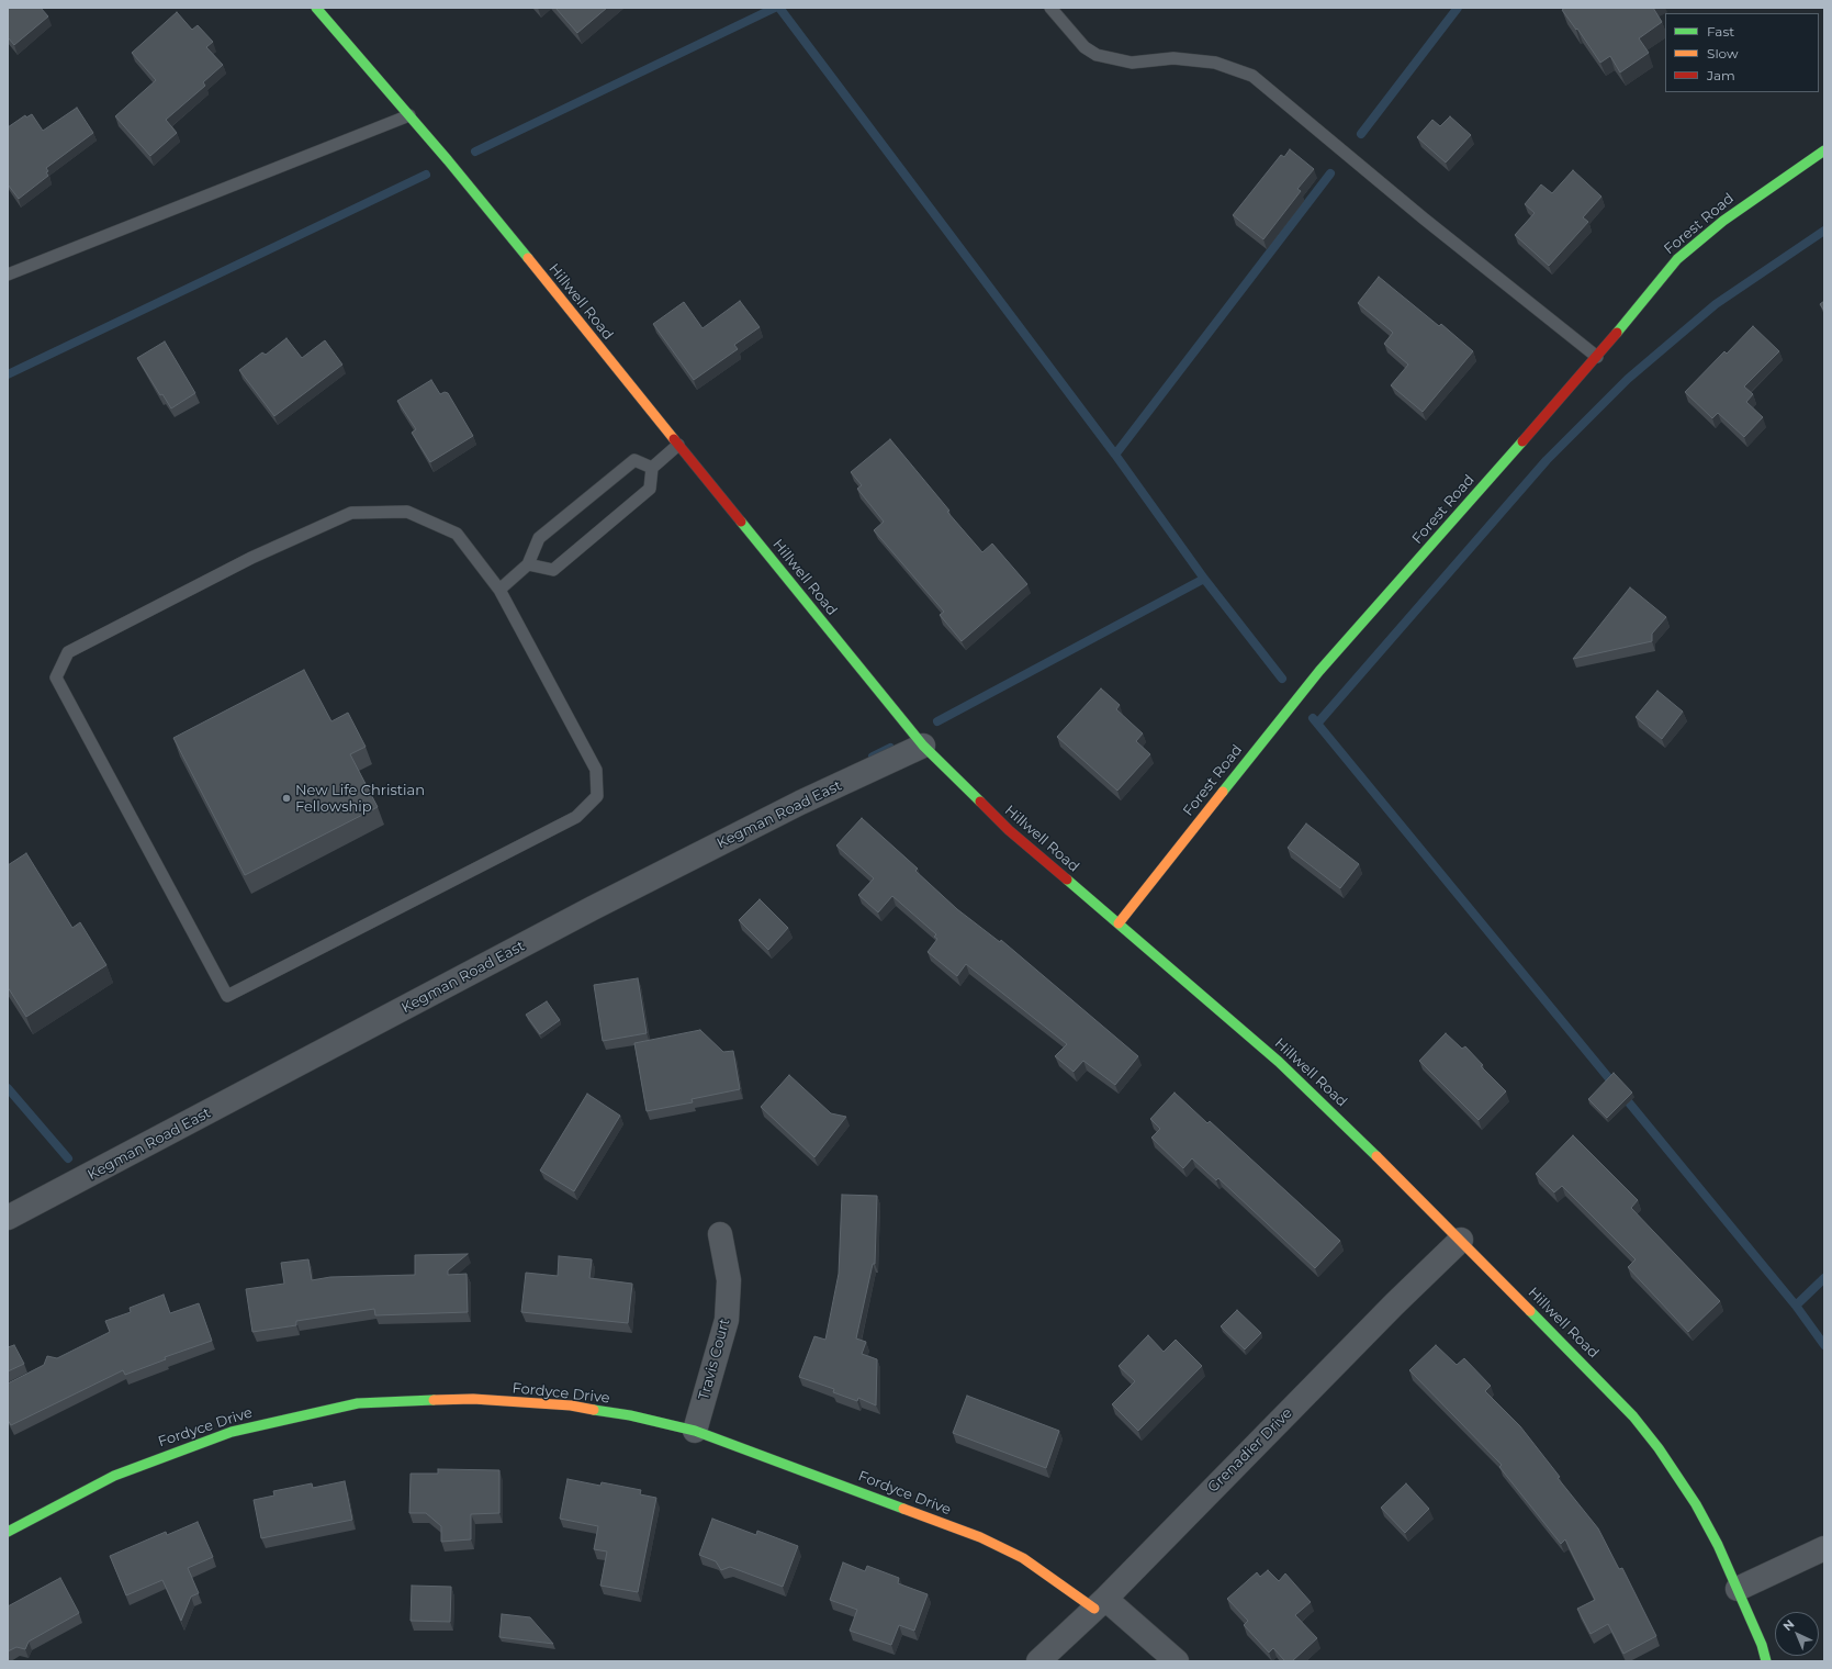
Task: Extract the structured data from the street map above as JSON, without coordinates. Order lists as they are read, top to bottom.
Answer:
{
  "streets": {
    "street": [
      "Forest Road",
      "Hillwell Road",
      "Kegman Road East",
      "Travis Court",
      "Fordyce Drive",
      "Grenadier Drive"
    ]
  },
  "crossings": [
    ["Forest Road", "Hillwell Road"],
    ["Hillwell Road", "Kegman Road East"],
    ["Hillwell Road", "Grenadier Drive"],
    ["Travis Court", "Fordyce Drive"],
    ["Fordyce Drive", "Grenadier Drive"]
  ],
  "places": ["New Life Christian Fellowship"],
  "legend": ["Fast", "Slow", "Jam"],
  "north": "top left"
}
